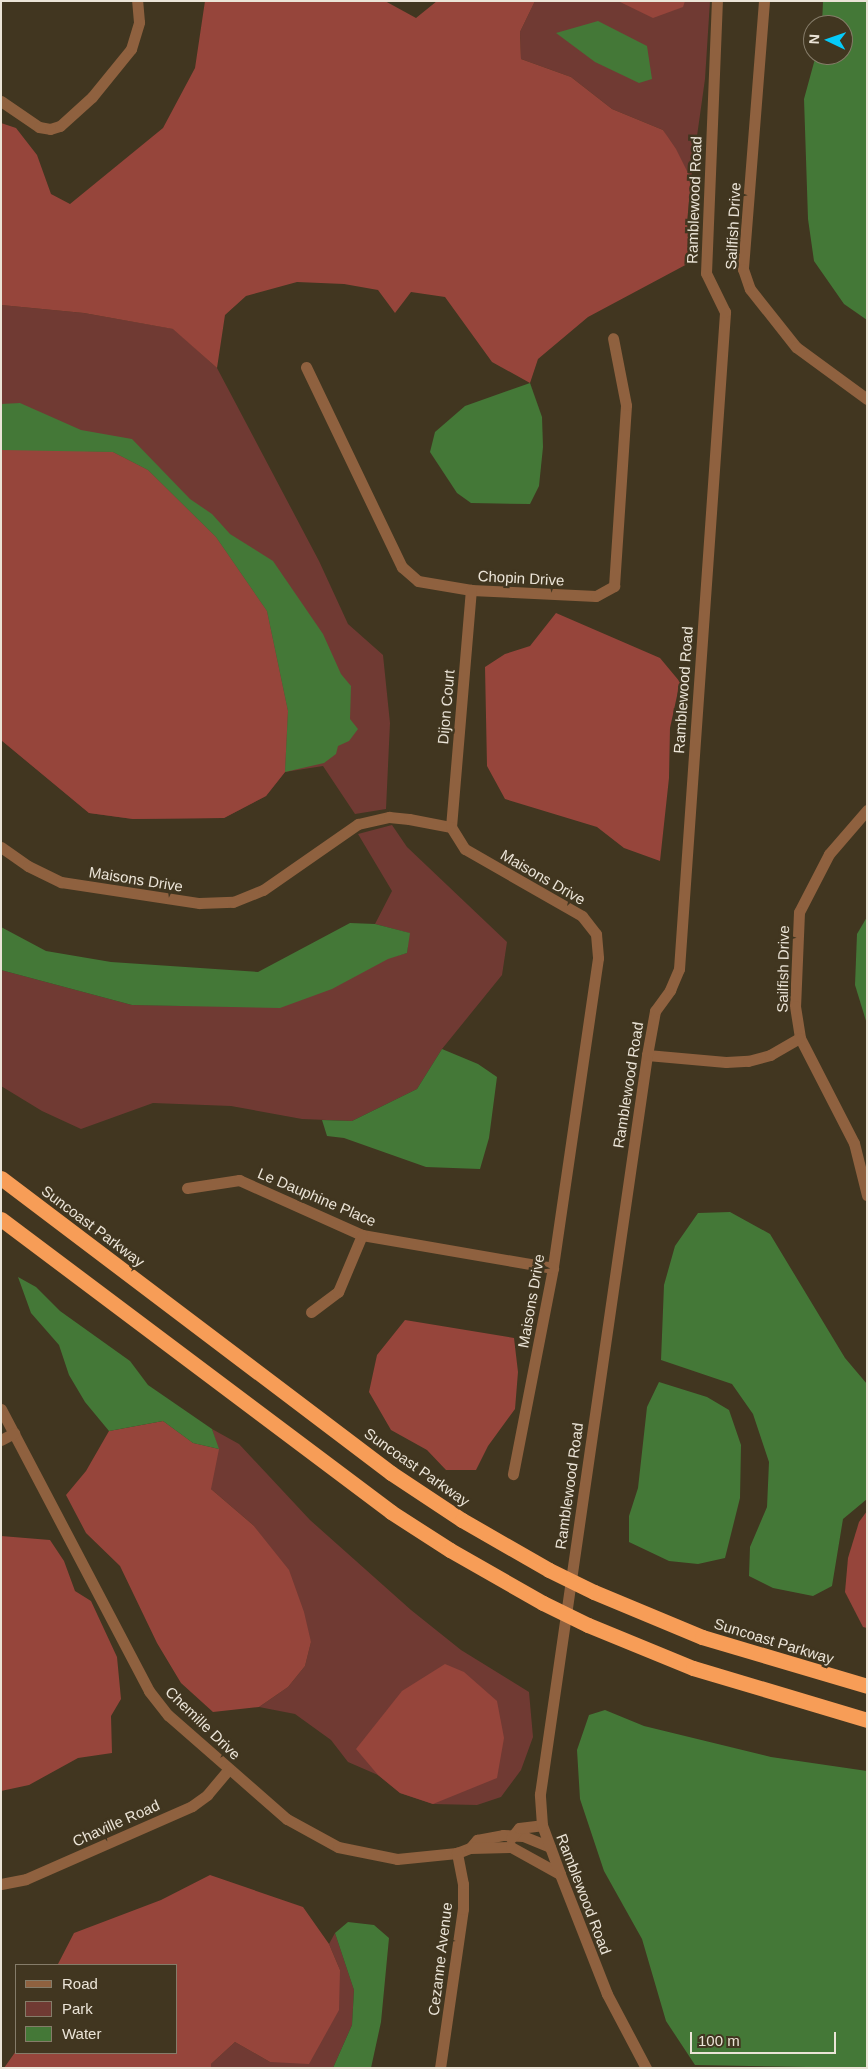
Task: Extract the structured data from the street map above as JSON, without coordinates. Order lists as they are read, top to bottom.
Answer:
{
  "streets": {
    "highway": ["Suncoast Parkway"],
    "street": [
      "Ramblewood Road",
      "Sailfish Drive",
      "Chopin Drive",
      "Dijon Court",
      "Maisons Drive",
      "Le Dauphine Place",
      "Chemille Drive",
      "Chaville Road",
      "Cezanne Avenue"
    ]
  },
  "crossings": [
    ["Ramblewood Road", "Chemille Drive"],
    ["Chopin Drive", "Dijon Court"],
    ["Dijon Court", "Maisons Drive"],
    ["Maisons Drive", "Le Dauphine Place"],
    ["Chemille Drive", "Chaville Road"],
    ["Chemille Drive", "Cezanne Avenue"]
  ],
  "legend": ["Road", "Park", "Water"],
  "scale_bar": "100 m",
  "north": "left"
}
